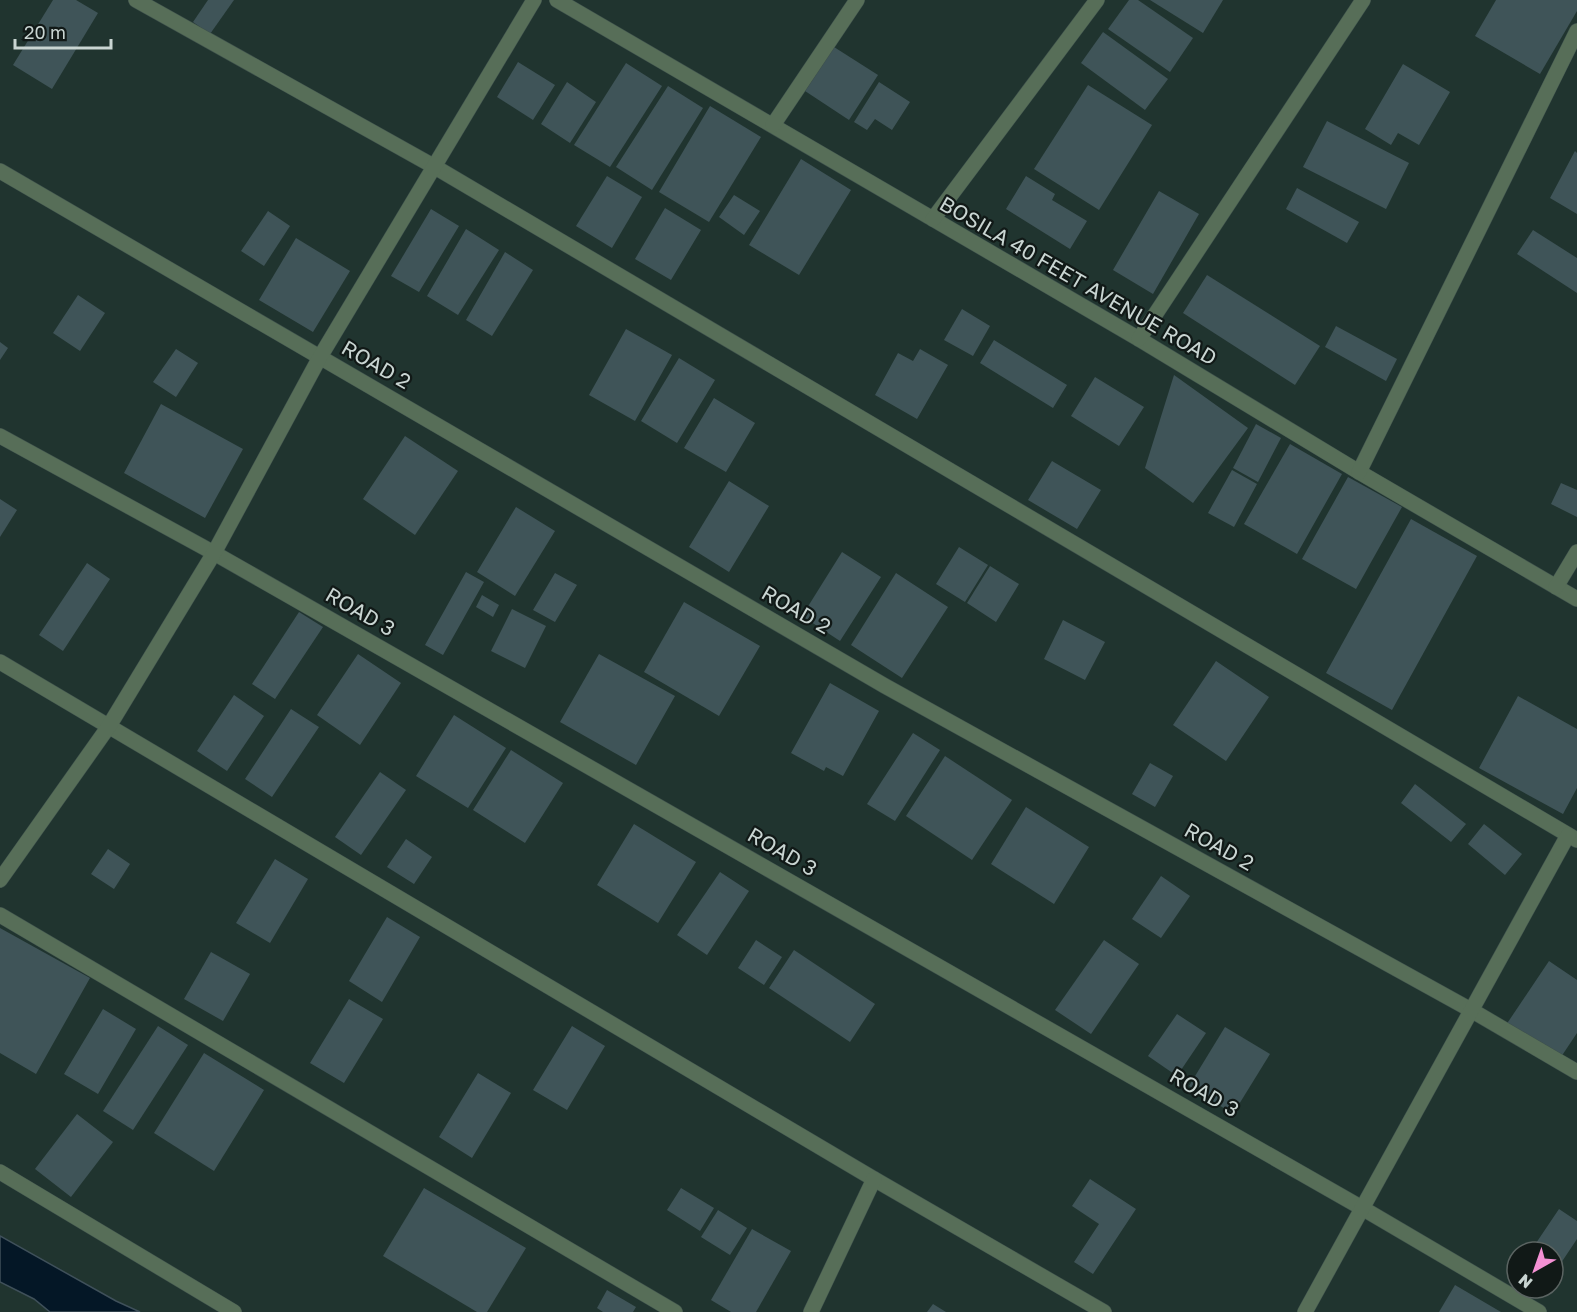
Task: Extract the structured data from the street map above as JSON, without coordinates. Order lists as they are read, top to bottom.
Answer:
{
  "streets": {
    "street": ["BOSILA 40 FEET AVENUE ROAD", "ROAD 2", "ROAD 3"]
  },
  "scale_bar": "20 m",
  "north": "bottom left"
}
